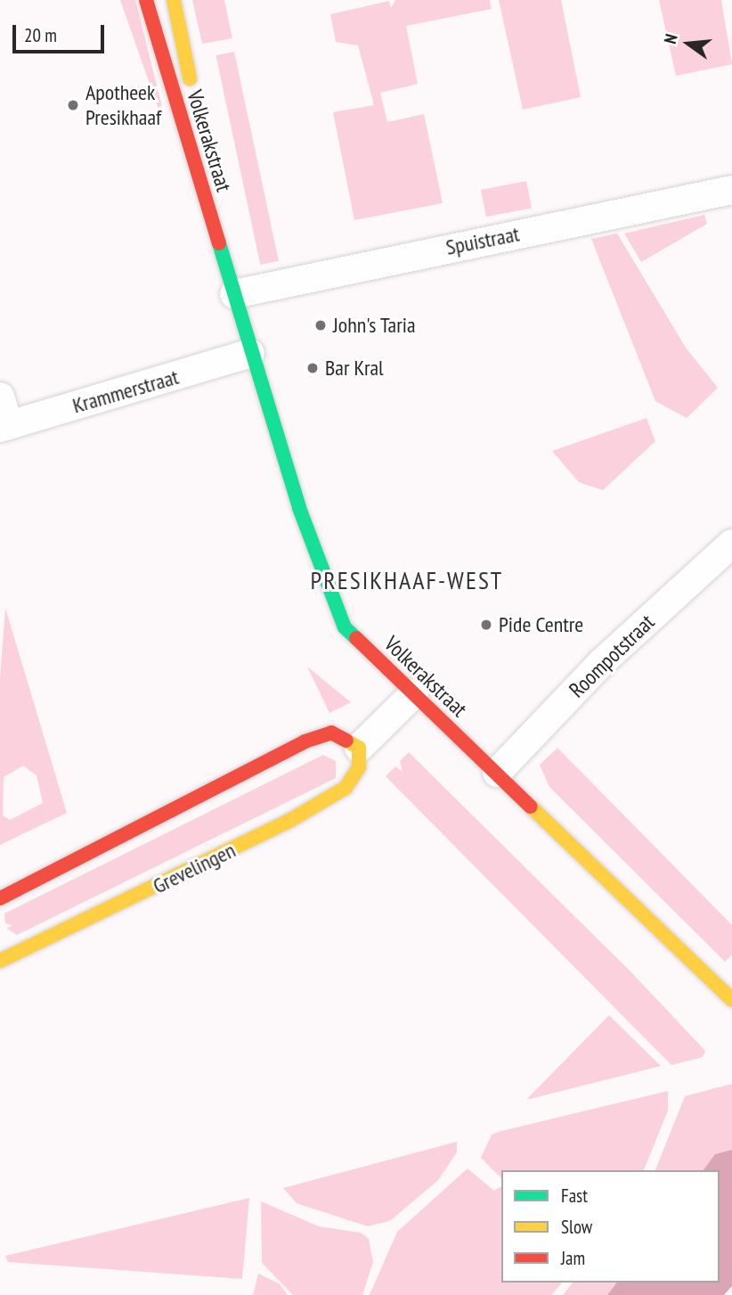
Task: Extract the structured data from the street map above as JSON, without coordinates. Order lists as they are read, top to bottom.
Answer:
{
  "streets": {
    "street": [
      "Volkerakstraat",
      "Spuistraat",
      "Krammerstraat",
      "Roompotstraat",
      "Grevelingen"
    ]
  },
  "crossings": [
    ["Volkerakstraat", "Spuistraat"],
    ["Volkerakstraat", "Krammerstraat"],
    ["Volkerakstraat", "Roompotstraat"]
  ],
  "districts": ["PRESIKHAAF-WEST"],
  "places": [
    "Apotheek Presikhaaf",
    "John's Taria",
    "Bar Kral",
    "Pide Centre"
  ],
  "legend": ["Fast", "Slow", "Jam"],
  "scale_bar": "20 m",
  "north": "left"
}
